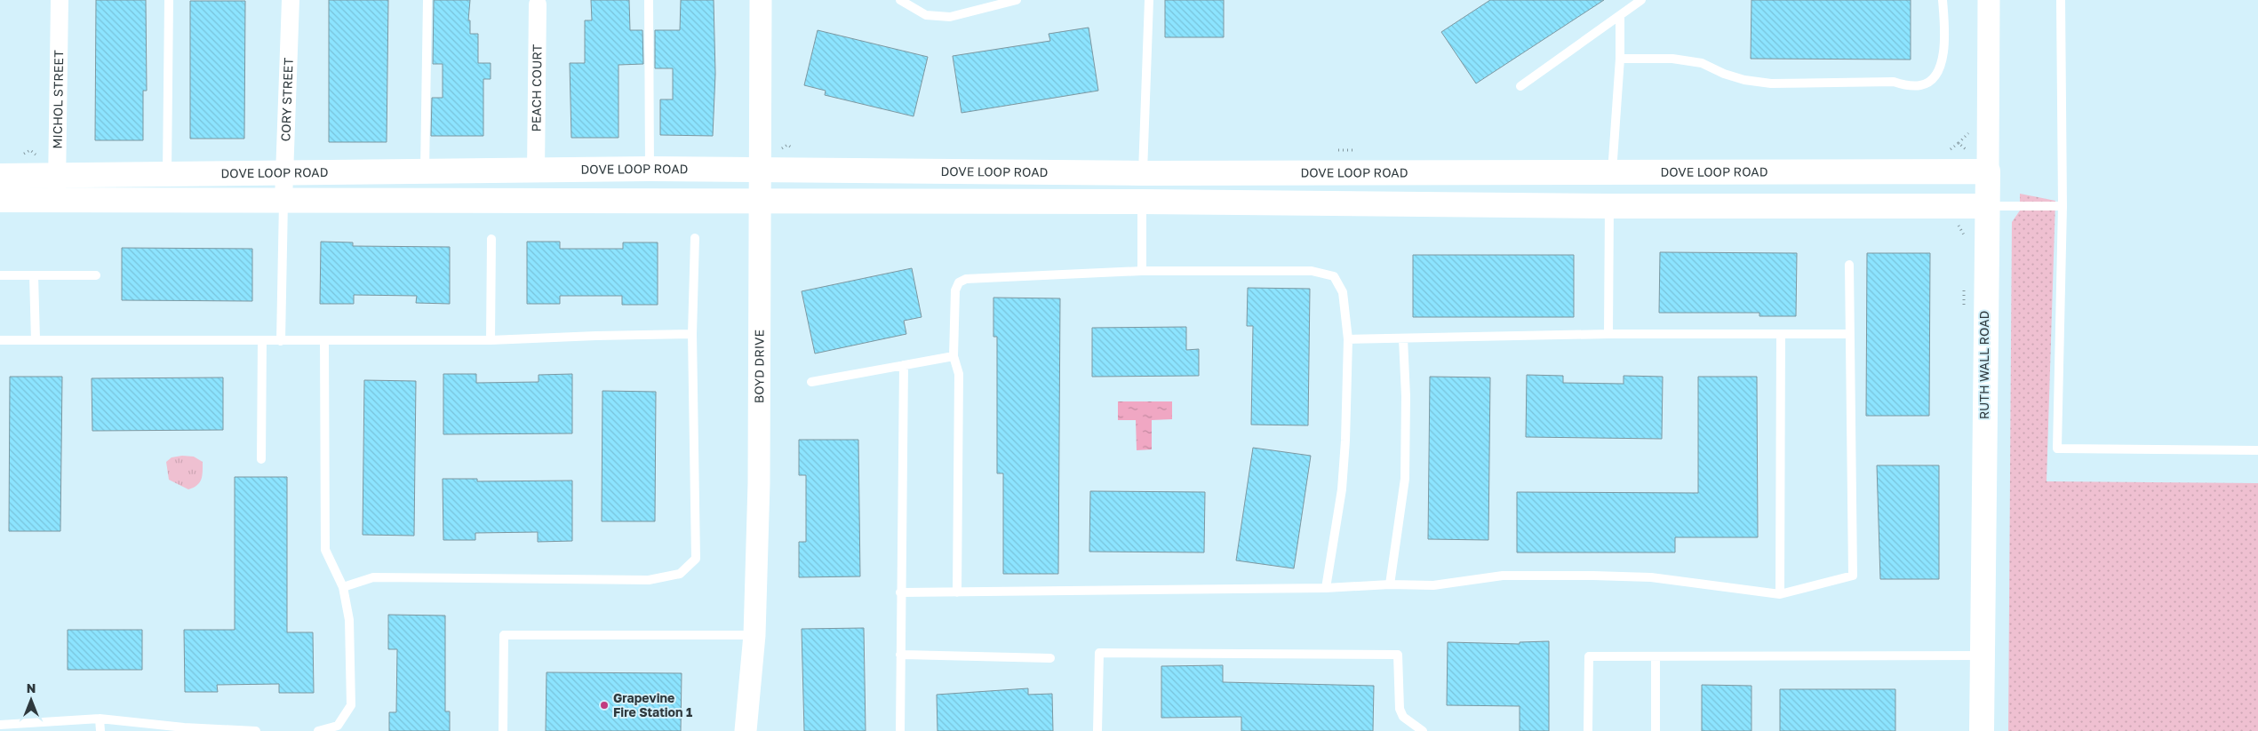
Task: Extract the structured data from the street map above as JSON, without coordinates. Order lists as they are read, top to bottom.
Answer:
{
  "streets": {
    "main road": ["DOVE LOOP ROAD", "RUTH WALL ROAD"],
    "street": [
      "PEACH COURT",
      "MICHOL STREET",
      "CORY STREET",
      "BOYD DRIVE"
    ]
  },
  "crossings": [
    ["PEACH COURT", "DOVE LOOP ROAD"],
    ["MICHOL STREET", "DOVE LOOP ROAD"],
    ["CORY STREET", "DOVE LOOP ROAD"],
    ["DOVE LOOP ROAD", "RUTH WALL ROAD"],
    ["DOVE LOOP ROAD", "BOYD DRIVE"]
  ],
  "places": ["Grapevine Fire Station 1"],
  "north": "top"
}
